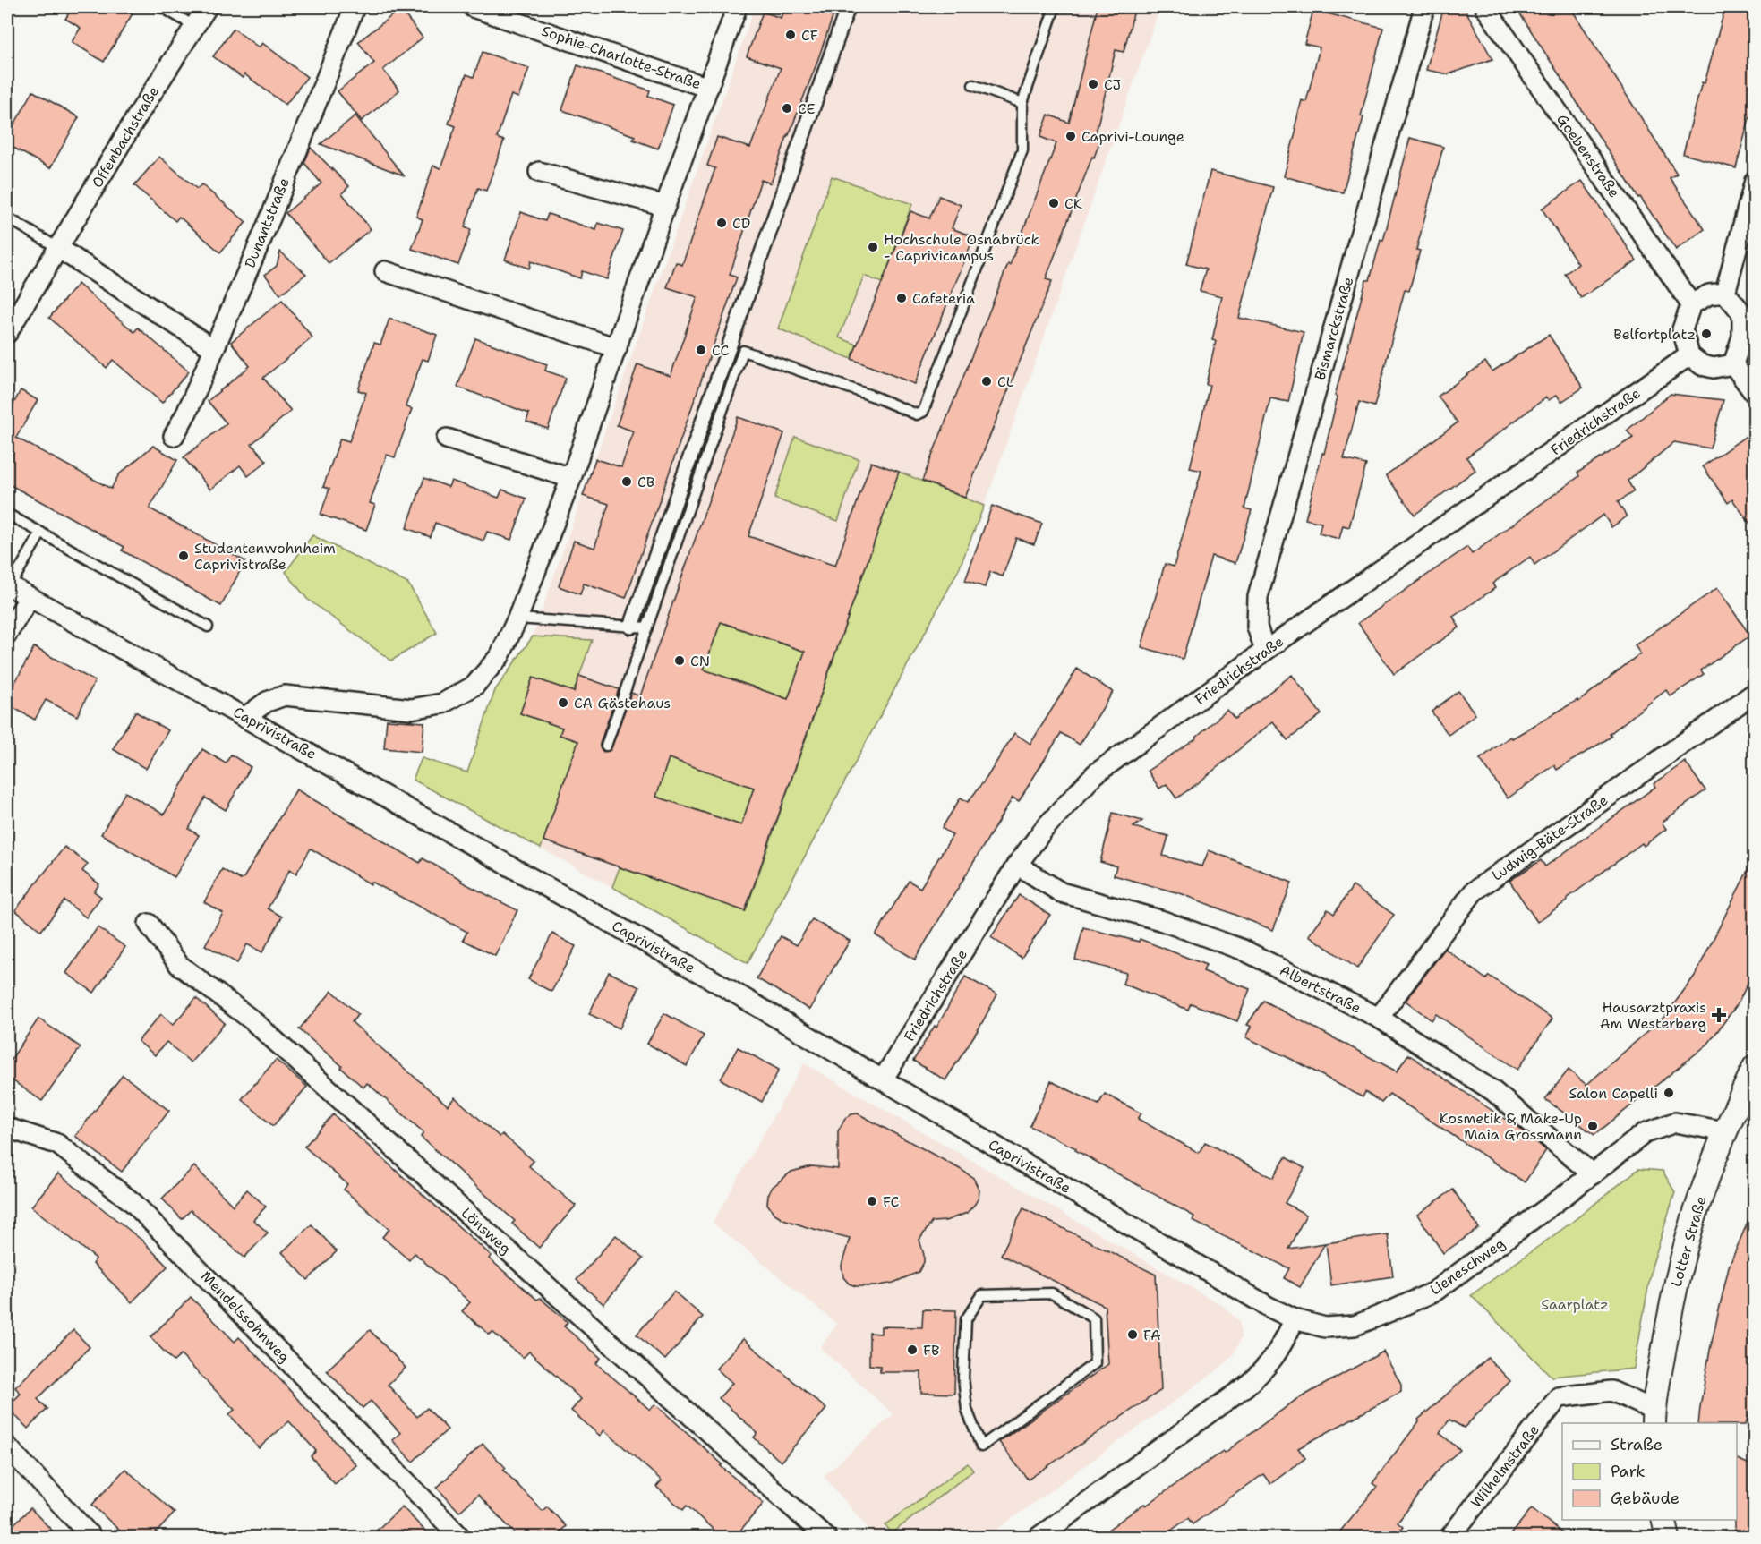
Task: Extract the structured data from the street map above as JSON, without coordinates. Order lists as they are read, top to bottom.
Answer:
{
  "streets": {
    "street": [
      "Sophie-Charlotte-Straße",
      "Offenbachstraße",
      "Goebenstraße",
      "Dunantstraße",
      "Bismarckstraße",
      "Friedrichstraße",
      "Caprivistraße",
      "Ludwig-Bäte-Straße",
      "Albertstraße",
      "Lönsweg",
      "Lotter Straße",
      "Lieneschweg",
      "Mendelssohnweg",
      "Wilhelmstraße"
    ]
  },
  "crossings": [
    ["Sophie-Charlotte-Straße", "Caprivistraße"],
    ["Goebenstraße", "Friedrichstraße"],
    ["Bismarckstraße", "Friedrichstraße"],
    ["Friedrichstraße", "Caprivistraße"],
    ["Friedrichstraße", "Albertstraße"],
    ["Caprivistraße", "Lieneschweg"],
    ["Ludwig-Bäte-Straße", "Albertstraße"],
    ["Albertstraße", "Lieneschweg"],
    ["Lotter Straße", "Lieneschweg"],
    ["Lotter Straße", "Wilhelmstraße"]
  ],
  "parks": ["Saarplatz"],
  "places": {
    "other": [
      "CF",
      "CJ",
      "CE",
      "Caprivi-Lounge",
      "CK",
      "CD",
      "Hochschule Osnabrück - Caprivicampus",
      "Cafeteria",
      "Belfortplatz",
      "CC",
      "CL",
      "CB",
      "Studentenwohnheim Caprivistraße",
      "CN",
      "CA Gästehaus",
      "Salon Capelli",
      "Kosmetik & Make-Up Maia Grossmann",
      "FC",
      "FA",
      "FB"
    ],
    "health": ["Hausarztpraxis Am Westerberg"]
  },
  "legend": ["Straße", "Park", "Gebäude"]
}
